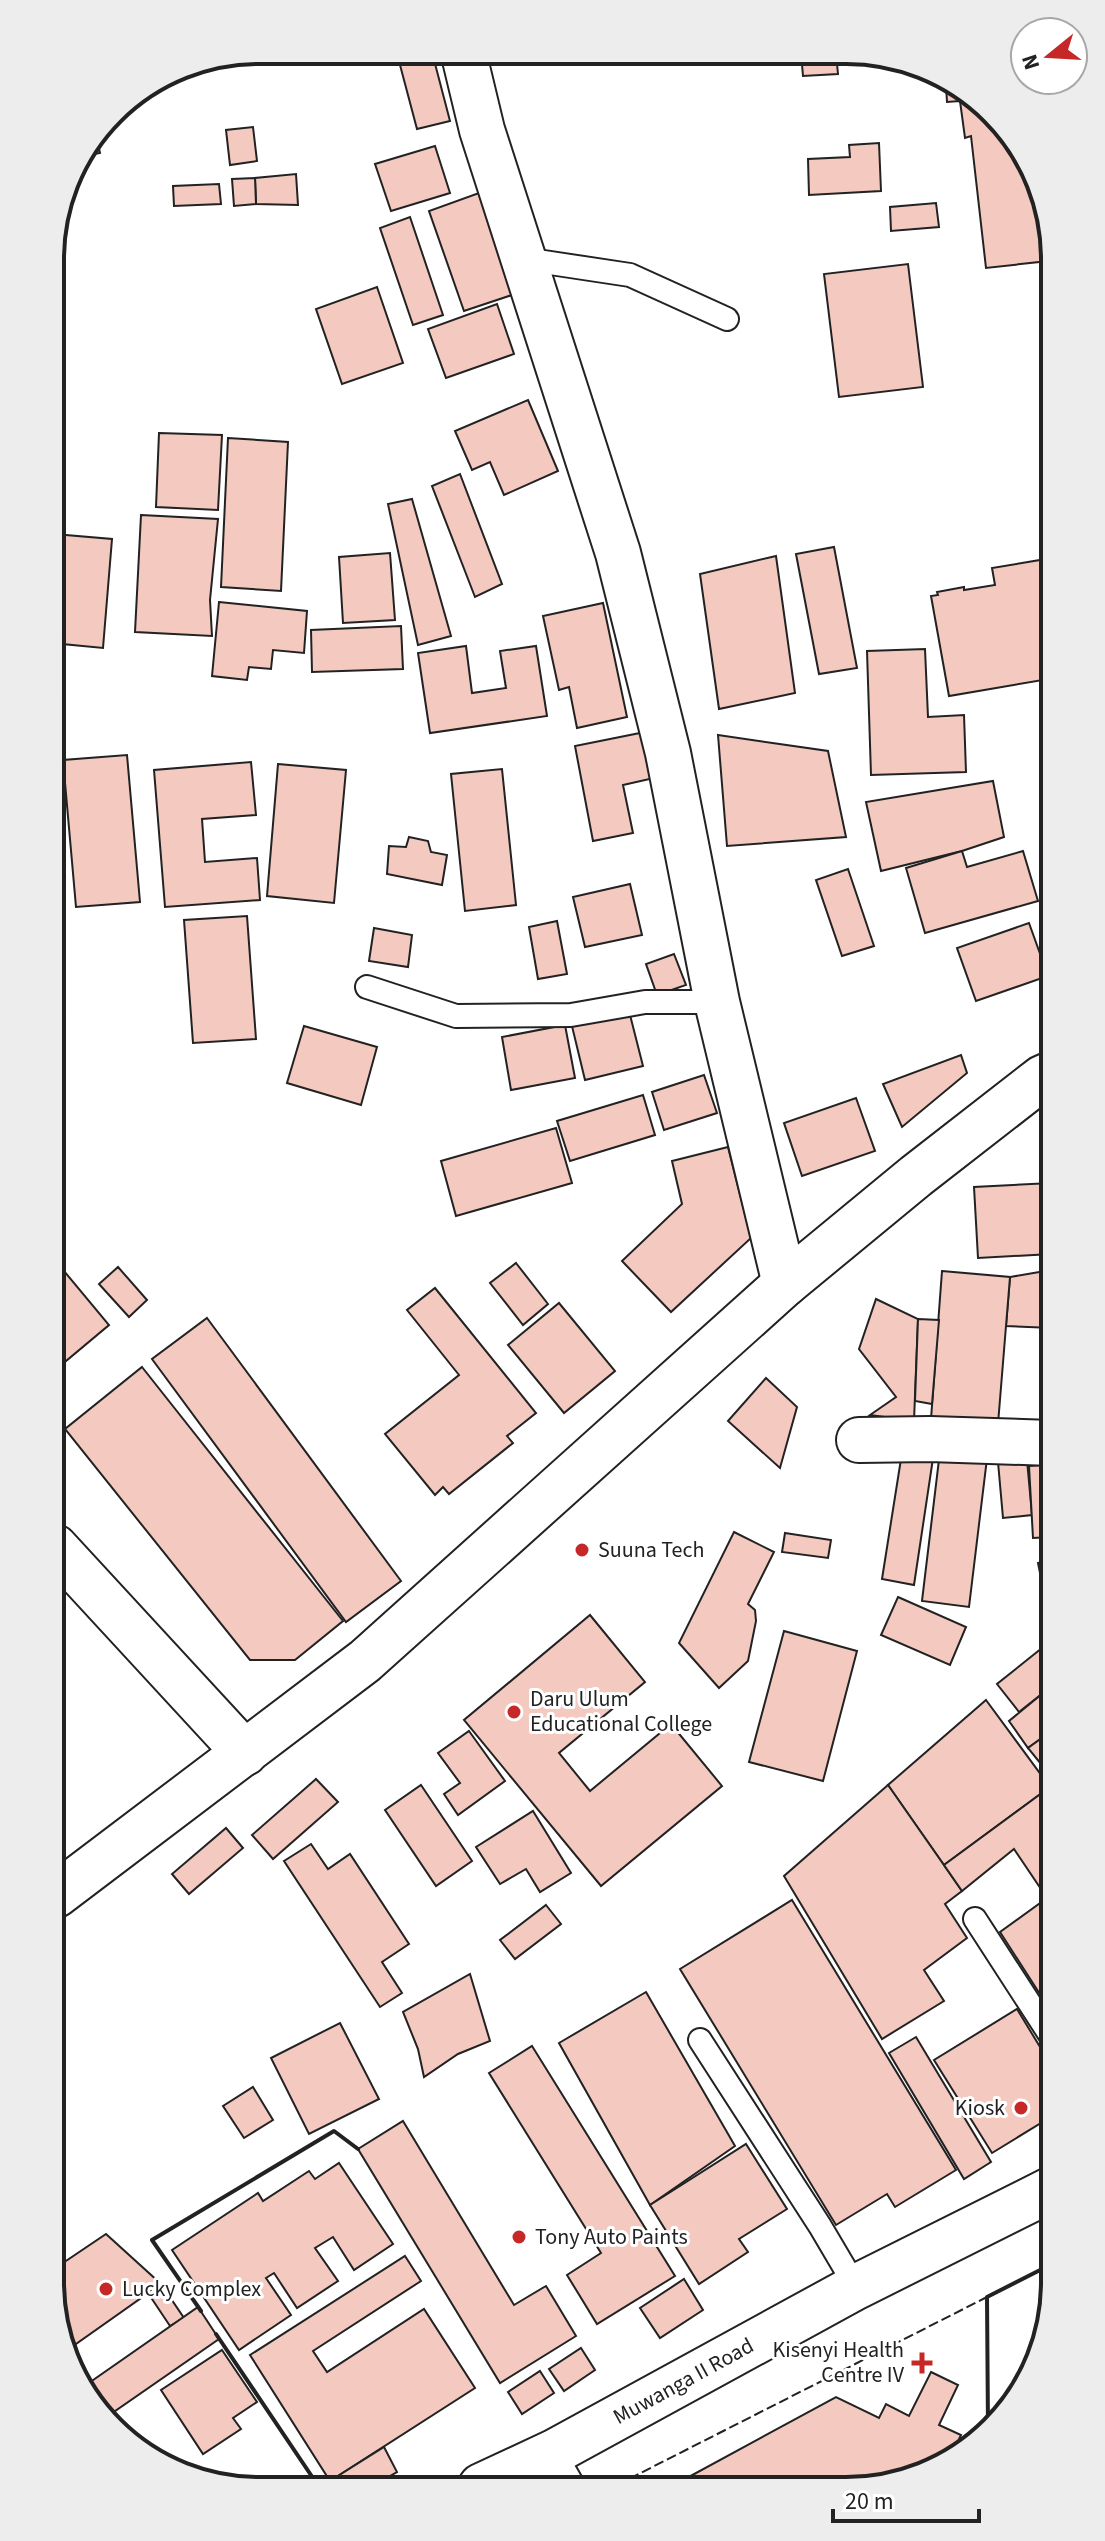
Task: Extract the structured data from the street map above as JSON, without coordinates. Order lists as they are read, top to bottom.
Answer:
{
  "streets": {
    "street": ["Muwanga II Road"]
  },
  "places": {
    "other": [
      "Suuna Tech",
      "Daru Ulum Educational College",
      "Kiosk",
      "Tony Auto Paints",
      "Lucky Complex"
    ],
    "health": ["Kisenyi Health Centre IV"]
  },
  "scale_bar": "20 m",
  "north": "left"
}
